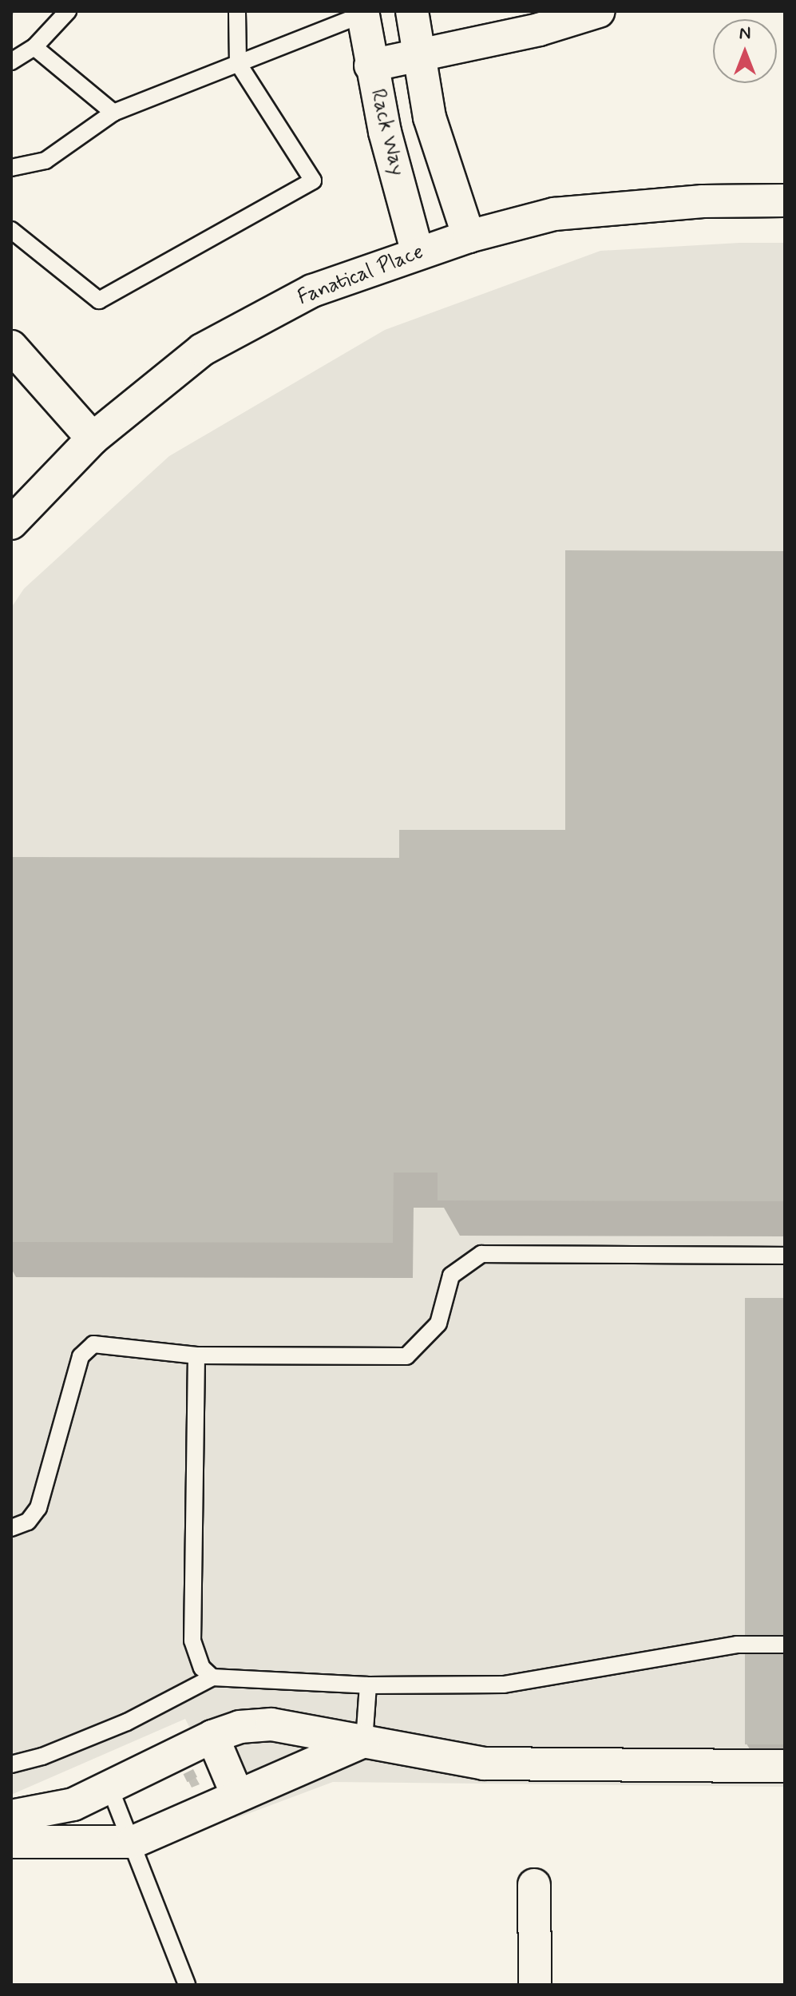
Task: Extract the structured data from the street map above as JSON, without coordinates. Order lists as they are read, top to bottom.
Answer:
{
  "streets": {
    "street": ["Rack Way", "Fanatical Place"]
  },
  "crossings": [
    ["Rack Way", "Fanatical Place"]
  ],
  "north": "top"
}
